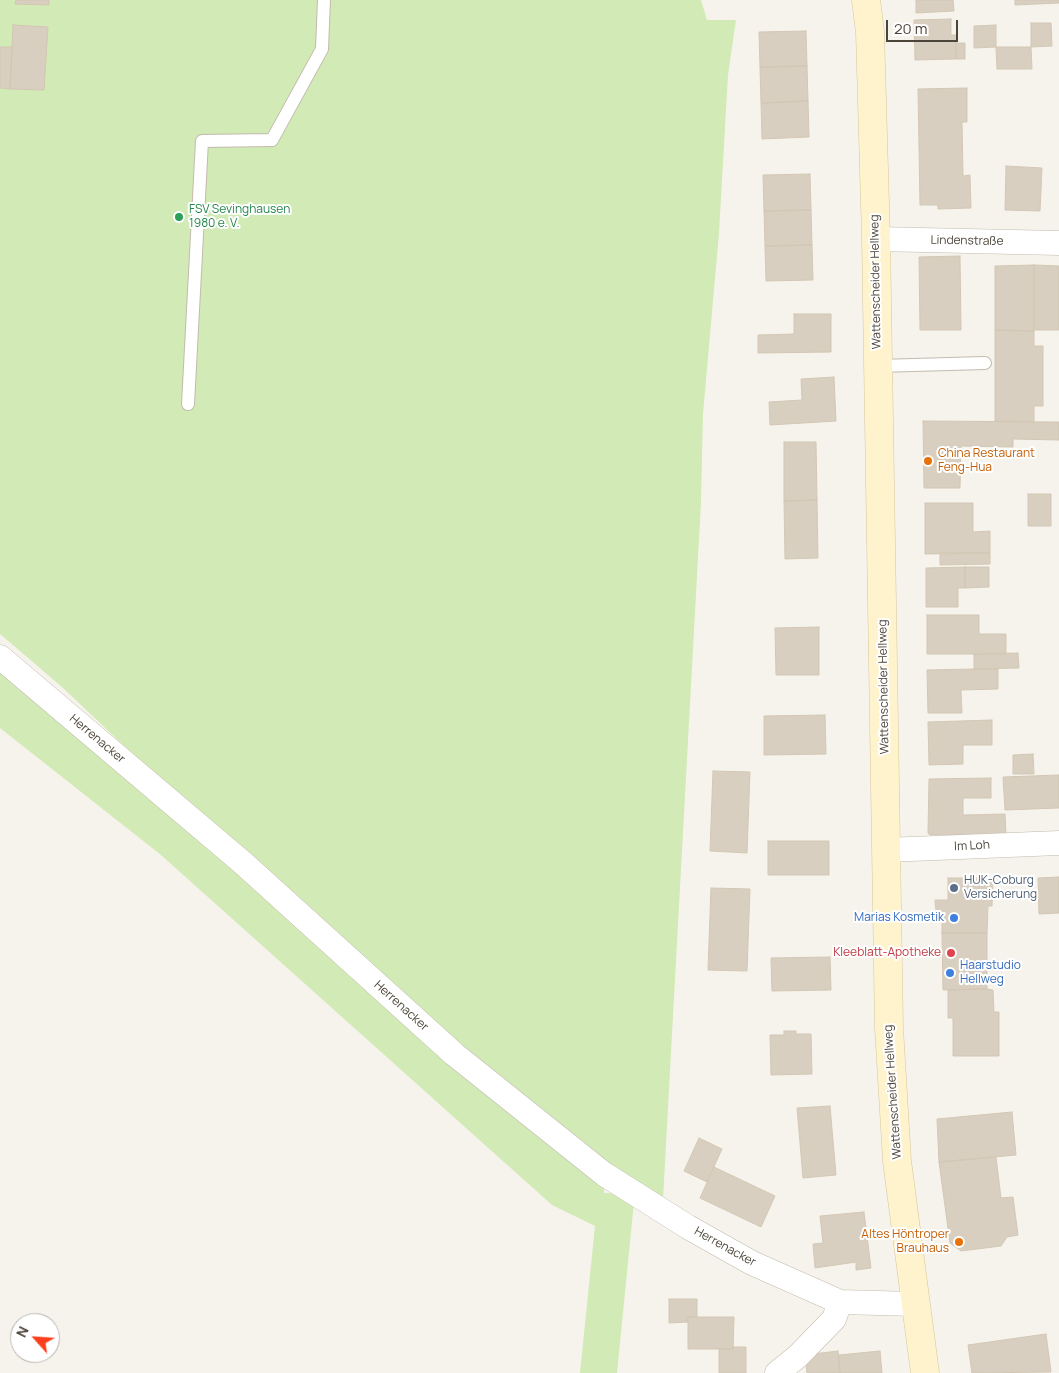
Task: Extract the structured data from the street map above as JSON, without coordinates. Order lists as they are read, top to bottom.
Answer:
{
  "streets": {
    "main road": ["Wattenscheider Hellweg"],
    "street": ["Lindenstraße", "Herrenacker", "Im Loh"]
  },
  "crossings": [
    ["Lindenstraße", "Wattenscheider Hellweg"],
    ["Wattenscheider Hellweg", "Herrenacker"],
    ["Wattenscheider Hellweg", "Im Loh"]
  ],
  "places": [
    "FSV Sevinghausen 1980 e. V.",
    "China Restaurant Feng-Hua",
    "HUK-Coburg Versicherung",
    "Marias Kosmetik",
    "Kleeblatt-Apotheke",
    "Haarstudio Hellweg",
    "Altes Höntroper Brauhaus"
  ],
  "scale_bar": "20 m",
  "north": "top left"
}
